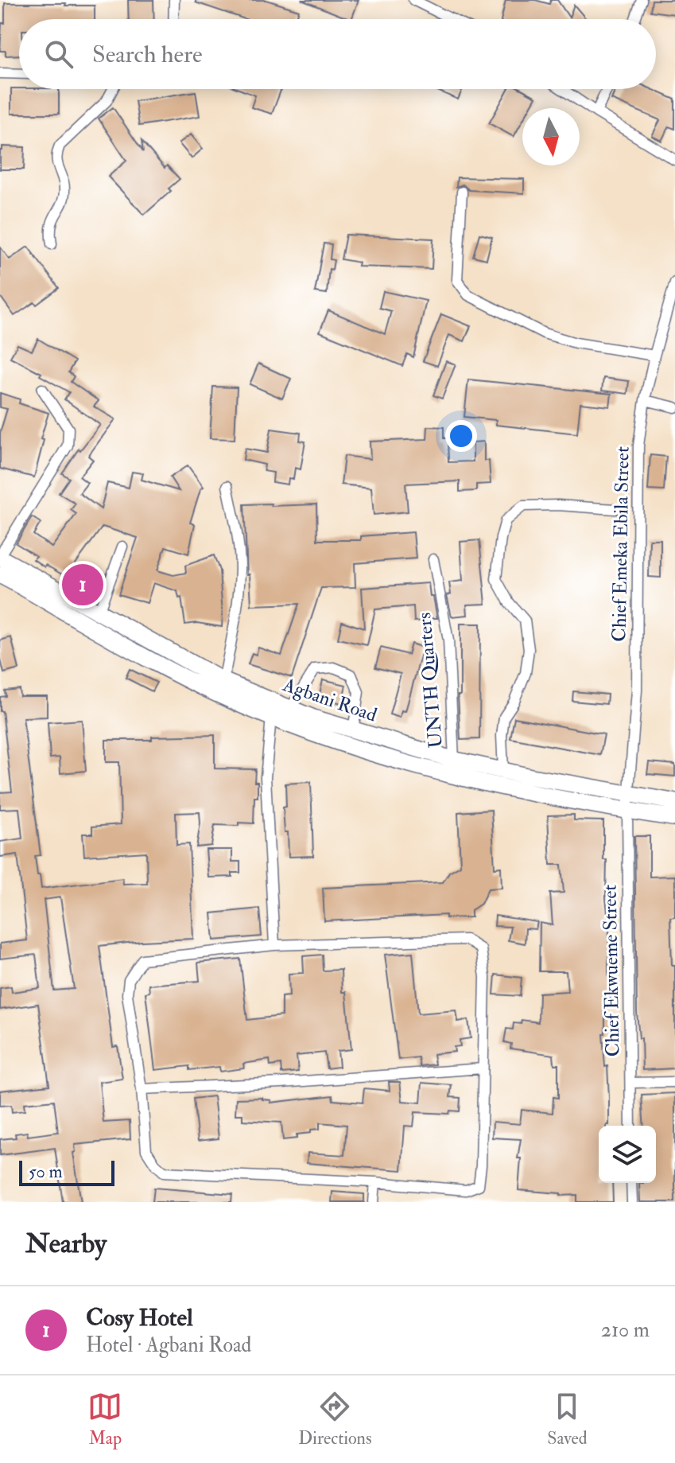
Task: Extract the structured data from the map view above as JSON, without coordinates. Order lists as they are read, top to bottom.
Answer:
{
  "streets": {
    "main road": ["Agbani Road"],
    "street": ["Chief Emeka Ebila Street", "UNTH Quarters", "Chief Ekwueme Street"]
  },
  "crossings": [
    ["Chief Emeka Ebila Street", "Agbani Road"],
    ["Chief Emeka Ebila Street", "Chief Ekwueme Street"],
    ["UNTH Quarters", "Agbani Road"],
    ["Agbani Road", "Chief Ekwueme Street"]
  ],
  "scale_bar": "50 m",
  "north": "bottom",
  "page": {
    "search": "Search here",
    "pins": "1",
    "scale": "50 m",
    "heading": "Nearby",
    "list": [
      {
        "mark": "1",
        "name": "Cosy Hotel",
        "note": "Hotel · Agbani Road",
        "value": "210 m"
      }
    ],
    "nav": ["Map", "Directions", "Saved"]
  }
}
